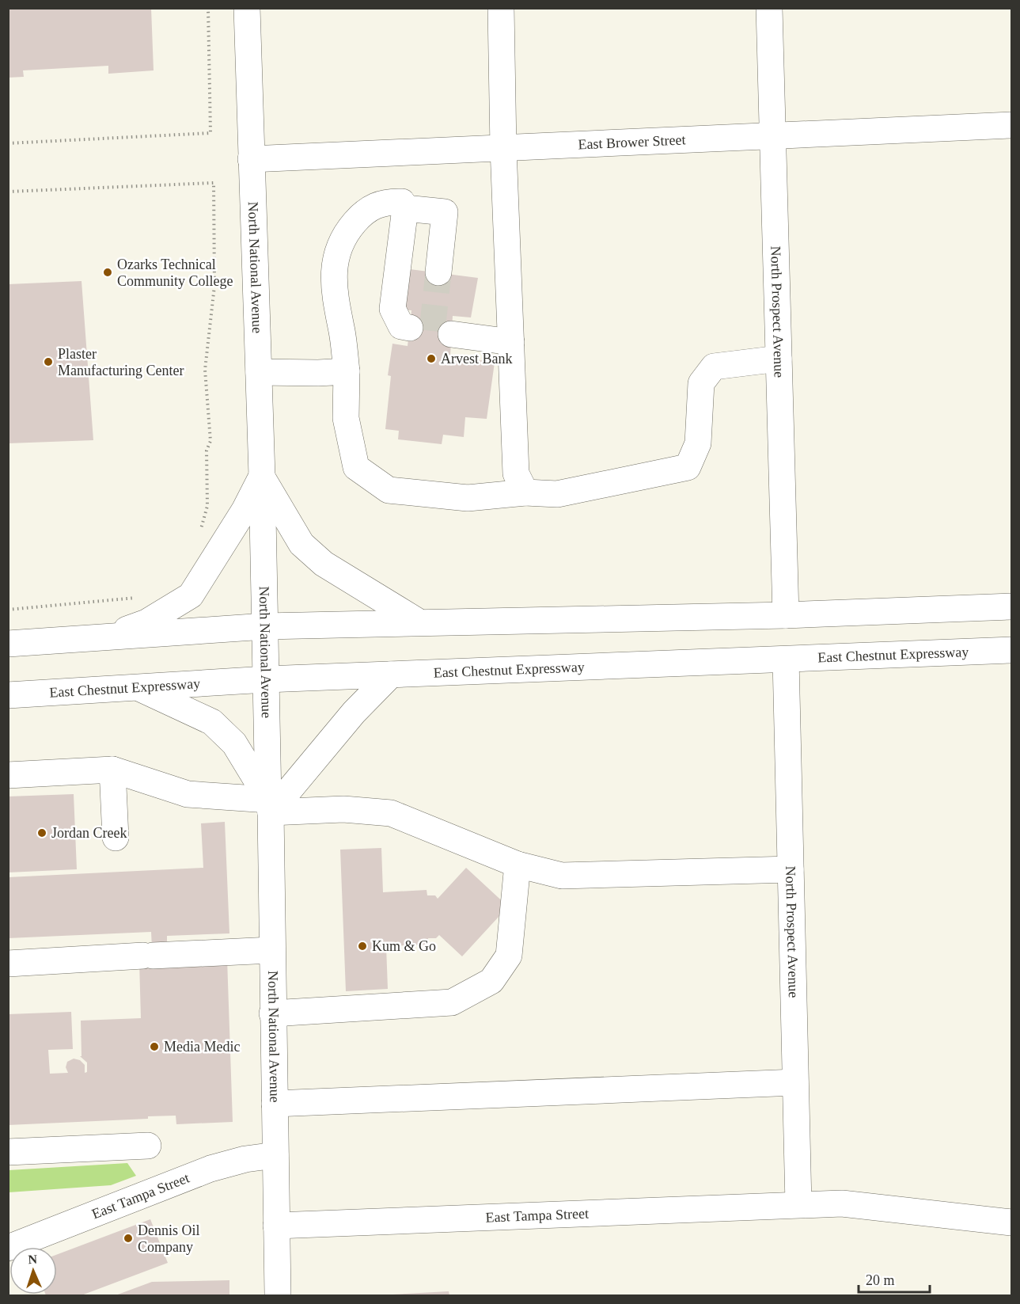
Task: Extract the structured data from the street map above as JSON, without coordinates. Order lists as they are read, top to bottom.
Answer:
{
  "streets": {
    "main road": [
      "East Brower Street",
      "North National Avenue",
      "North Prospect Avenue",
      "East Chestnut Expressway",
      "East Tampa Street"
    ]
  },
  "crossings": [
    ["East Brower Street", "North National Avenue"],
    ["East Brower Street", "North Prospect Avenue"],
    ["North National Avenue", "East Chestnut Expressway"],
    ["North National Avenue", "East Tampa Street"],
    ["North Prospect Avenue", "East Chestnut Expressway"],
    ["North Prospect Avenue", "East Tampa Street"]
  ],
  "places": [
    "Ozarks Technical Community College",
    "Arvest Bank",
    "Plaster Manufacturing Center",
    "Jordan Creek",
    "Kum & Go",
    "Media Medic",
    "Dennis Oil Company"
  ],
  "scale_bar": "20 m",
  "north": "top"
}
